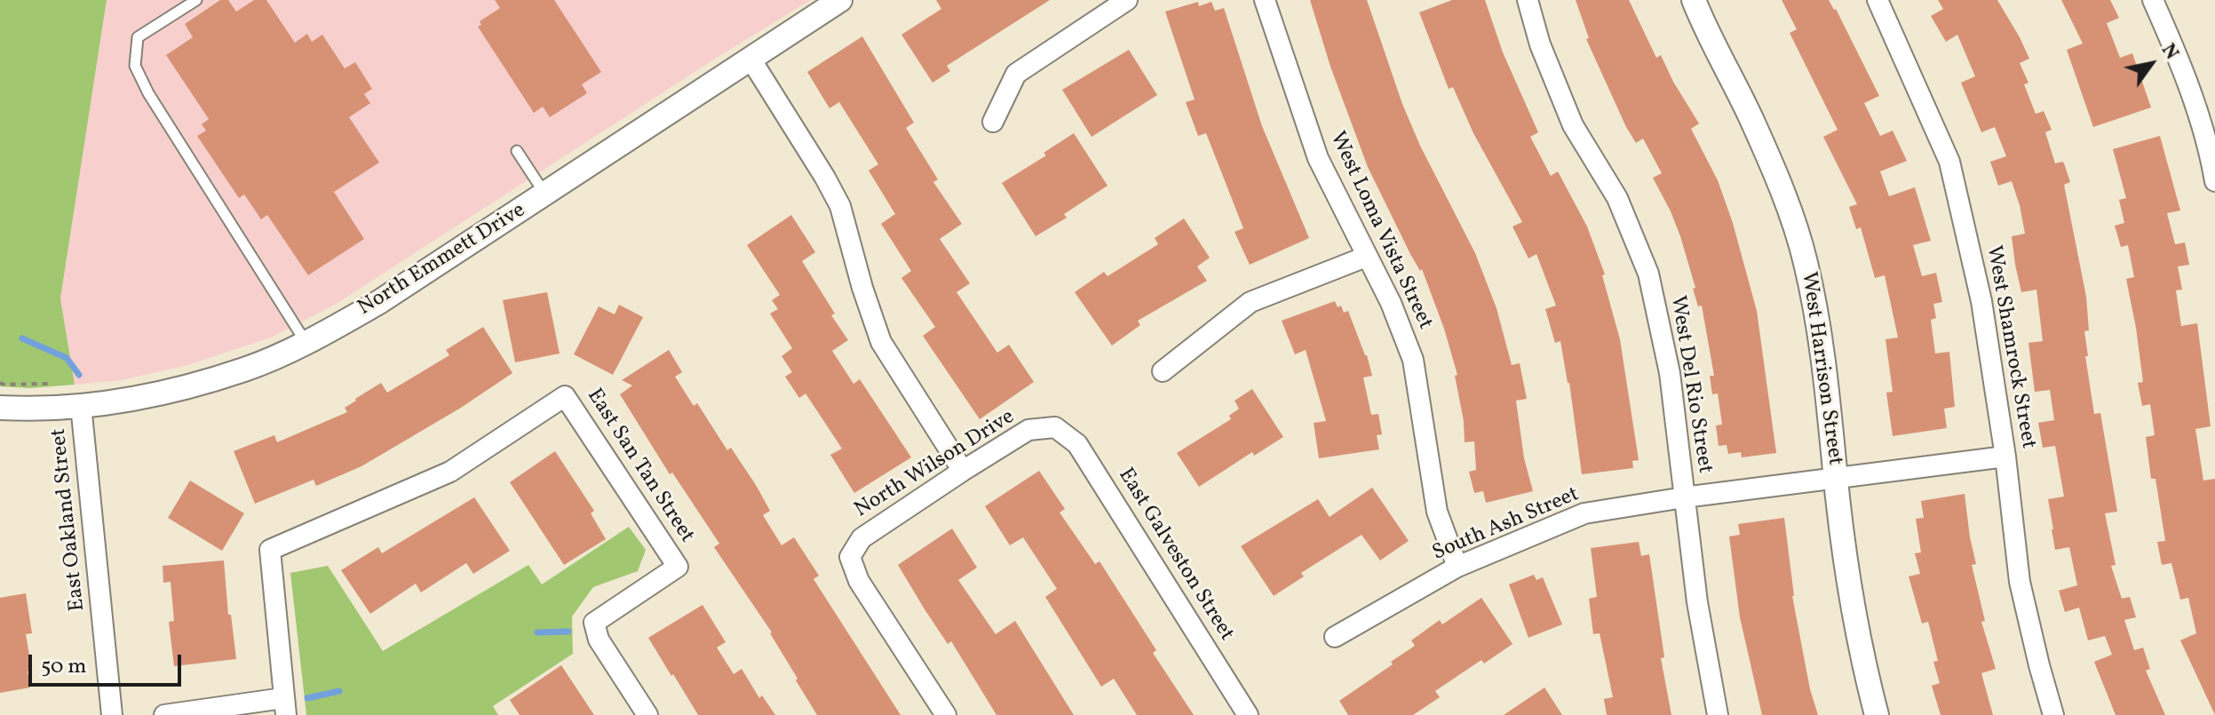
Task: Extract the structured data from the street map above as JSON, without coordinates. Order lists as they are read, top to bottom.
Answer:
{
  "streets": {
    "street": [
      "West Loma Vista Street",
      "North Emmett Drive",
      "West Shamrock Street",
      "West Harrison Street",
      "West Del Rio Street",
      "North Wilson Drive",
      "East San Tan Street",
      "East Oakland Street",
      "South Ash Street",
      "East Galveston Street"
    ]
  },
  "crossings": [
    ["West Loma Vista Street", "South Ash Street"],
    ["North Emmett Drive", "East Oakland Street"],
    ["West Shamrock Street", "South Ash Street"],
    ["West Harrison Street", "South Ash Street"],
    ["West Del Rio Street", "South Ash Street"],
    ["North Wilson Drive", "East Galveston Street"]
  ],
  "scale_bar": "50 m",
  "north": "top right"
}
